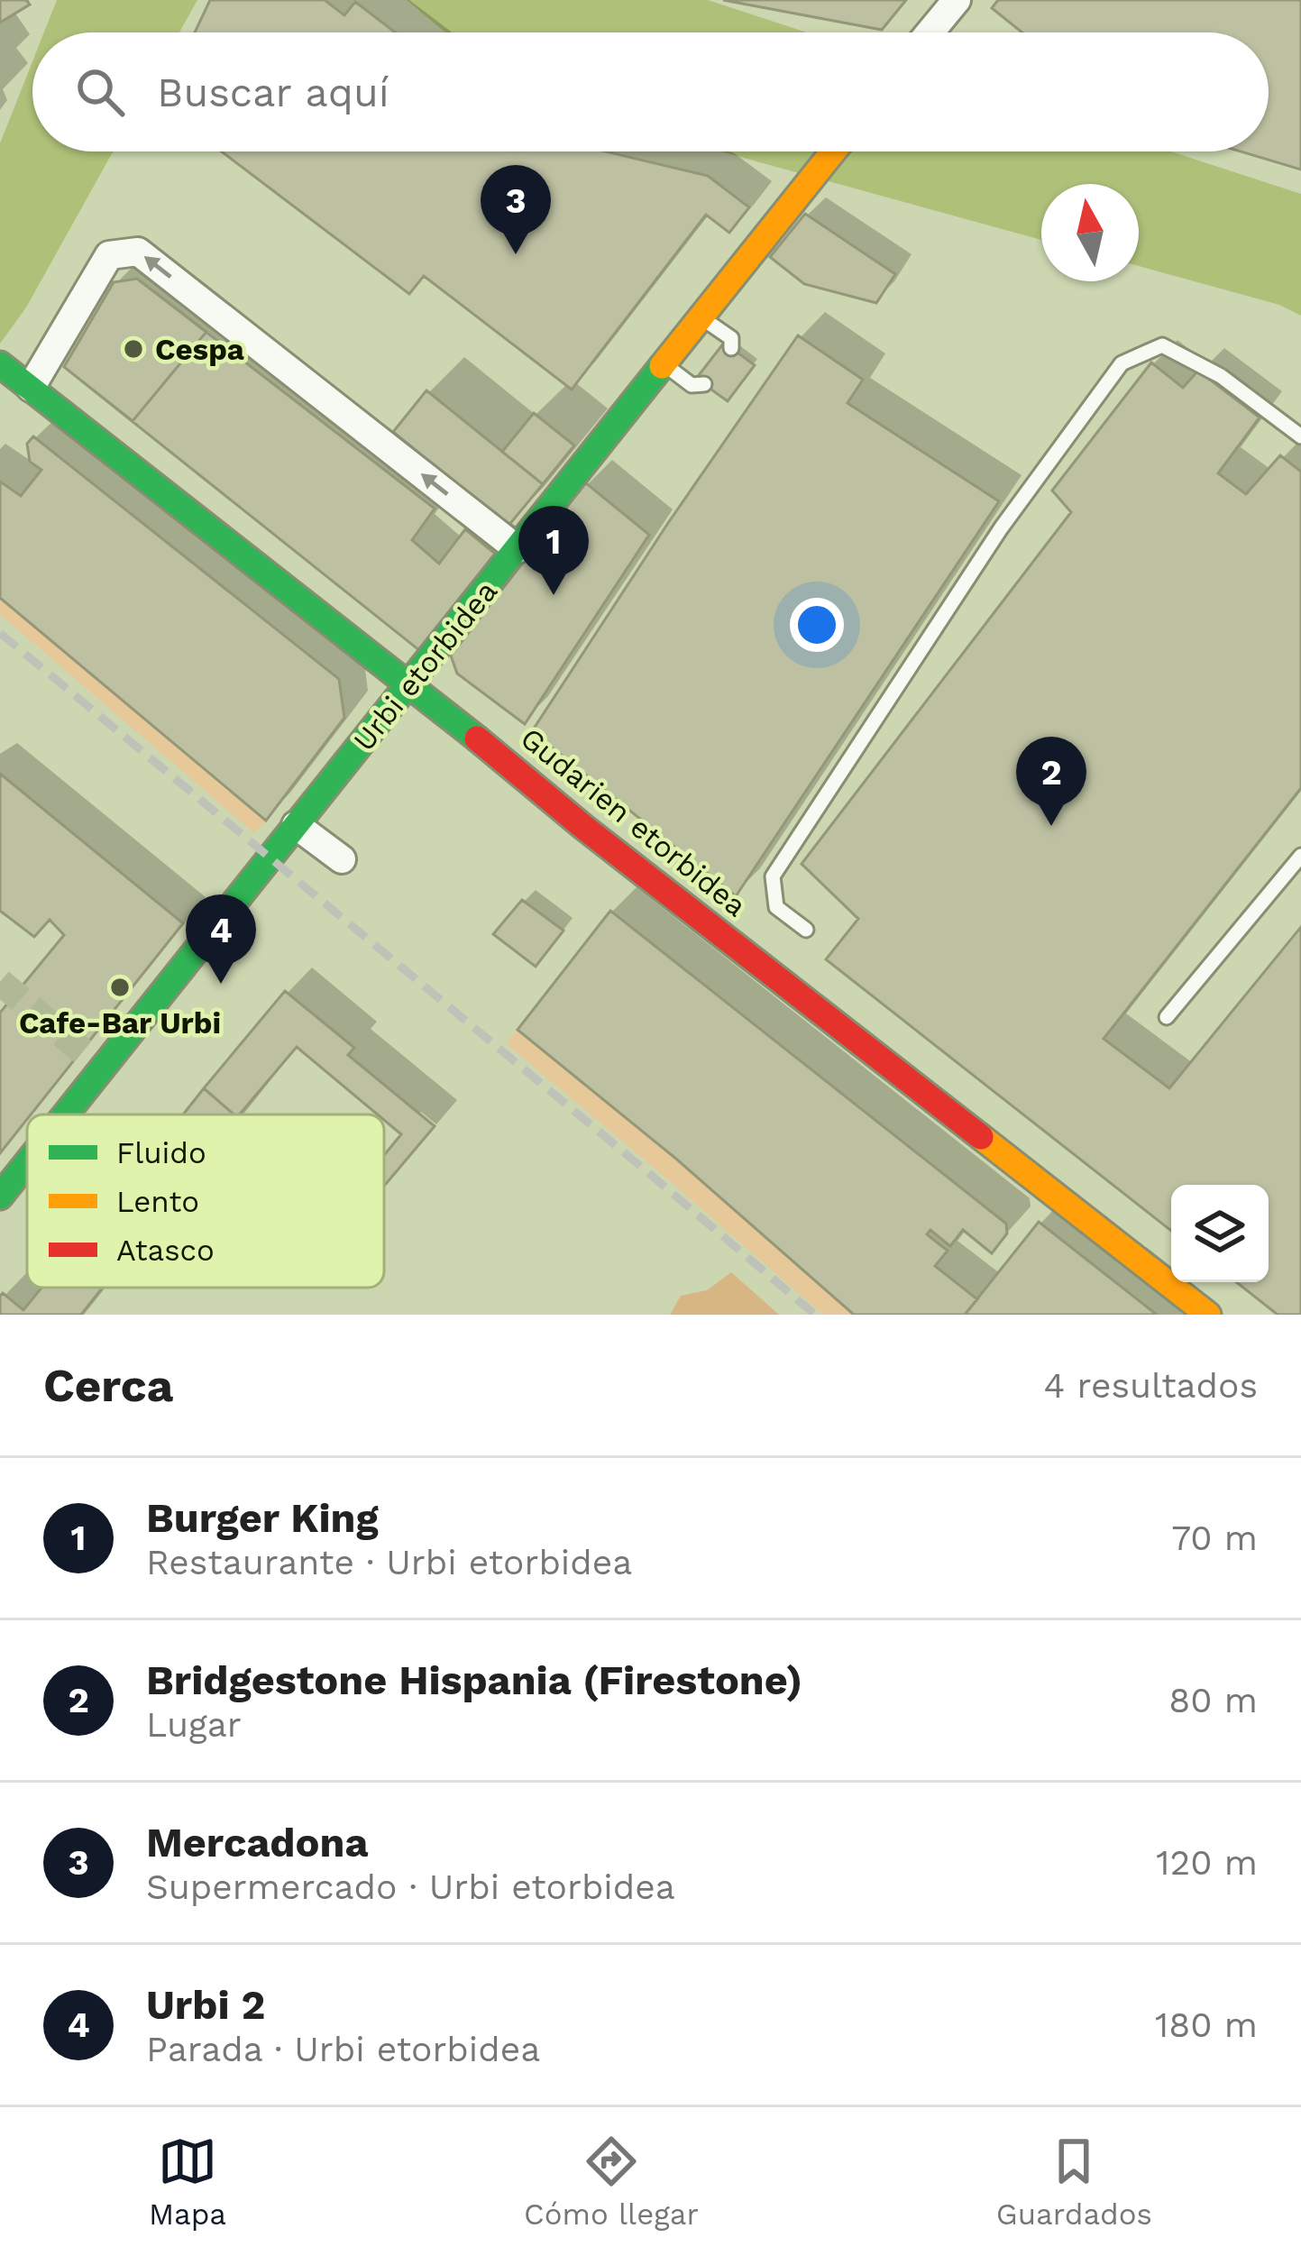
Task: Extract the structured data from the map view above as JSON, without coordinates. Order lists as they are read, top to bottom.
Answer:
{
  "streets": {
    "street": ["Urbi etorbidea", "Gudarien etorbidea"]
  },
  "crossings": [
    ["Urbi etorbidea", "Gudarien etorbidea"]
  ],
  "places": ["Cespa", "Cafe-Bar Urbi"],
  "legend": ["Fluido", "Lento", "Atasco"],
  "north": "top",
  "page": {
    "search": "Buscar aquí",
    "pins": [
      "3",
      "1",
      "2",
      "4"
    ],
    "heading": ["Cerca", "4 resultados"],
    "list": [
      {
        "mark": "1",
        "name": "Burger King",
        "note": "Restaurante · Urbi etorbidea",
        "value": "70 m"
      },
      {
        "mark": "2",
        "name": "Bridgestone Hispania (Firestone)",
        "note": "Lugar",
        "value": "80 m"
      },
      {
        "mark": "3",
        "name": "Mercadona",
        "note": "Supermercado · Urbi etorbidea",
        "value": "120 m"
      },
      {
        "mark": "4",
        "name": "Urbi 2",
        "note": "Parada · Urbi etorbidea",
        "value": "180 m"
      }
    ],
    "nav": ["Mapa", "Cómo llegar", "Guardados"]
  }
}
